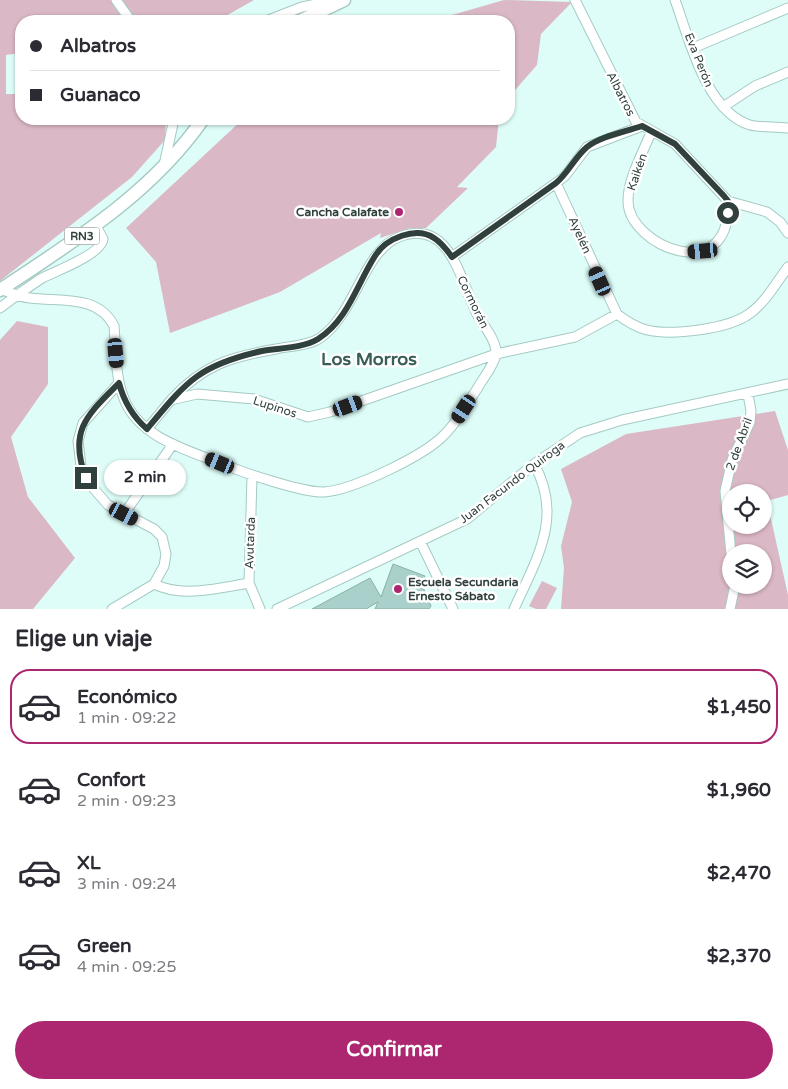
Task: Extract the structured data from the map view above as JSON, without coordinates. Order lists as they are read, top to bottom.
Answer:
{
  "streets": {
    "highway": ["RN3"],
    "street": [
      "Eva Perón",
      "Albatros",
      "Kaikén",
      "Ayelén",
      "Cormorán",
      "Lupinos",
      "2 de Abril",
      "Juan Facundo Quiroga",
      "Avutarda"
    ]
  },
  "crossings": [
    ["Albatros", "Kaikén"],
    ["Ayelén", "Lupinos"],
    ["Cormorán", "Lupinos"],
    ["2 de Abril", "Juan Facundo Quiroga"]
  ],
  "districts": ["Los Morros"],
  "places": ["Cancha Calafate", "Escuela Secundaria Ernesto Sábato"],
  "page": {
    "banner": ["Albatros", "Guanaco"],
    "bubble": "2 min",
    "heading": "Elige un viaje",
    "list": [
      {
        "name": "Económico",
        "note": "1 min · 09:22",
        "value": "$1,450"
      },
      {
        "name": "Confort",
        "note": "2 min · 09:23",
        "value": "$1,960"
      },
      {
        "name": "XL",
        "note": "3 min · 09:24",
        "value": "$2,470"
      },
      {
        "name": "Green",
        "note": "4 min · 09:25",
        "value": "$2,370"
      }
    ],
    "buttons": "Confirmar"
  }
}
